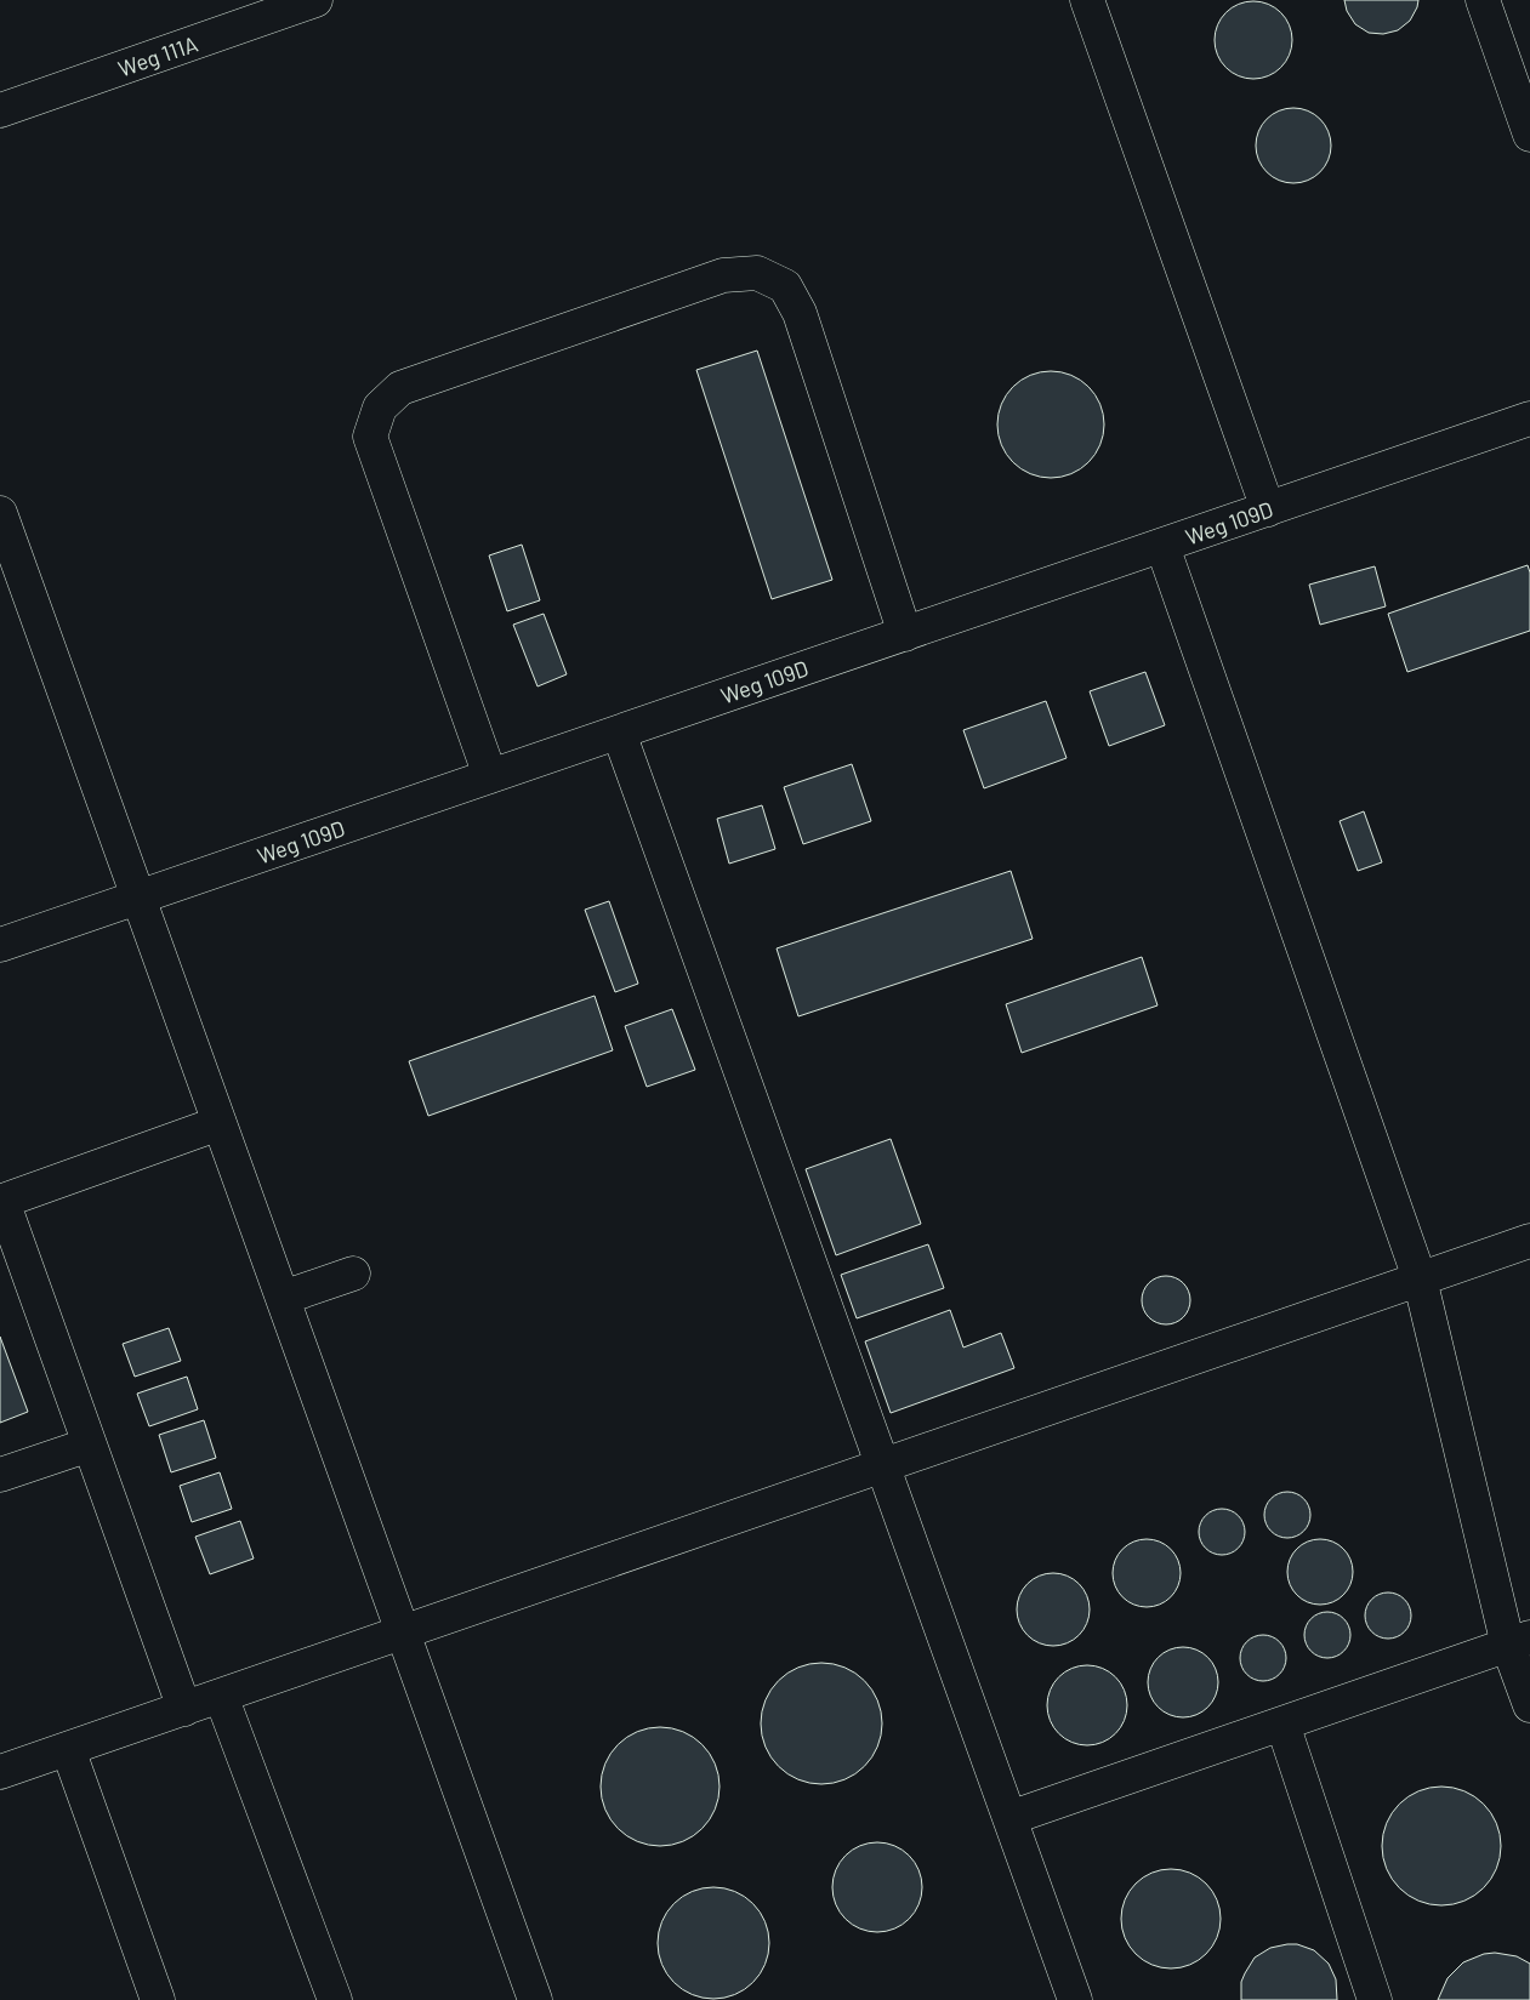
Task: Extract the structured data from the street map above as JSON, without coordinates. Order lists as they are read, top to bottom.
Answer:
{
  "streets": {
    "lane": ["Weg 111A", "Weg 109D"]
  }
}
